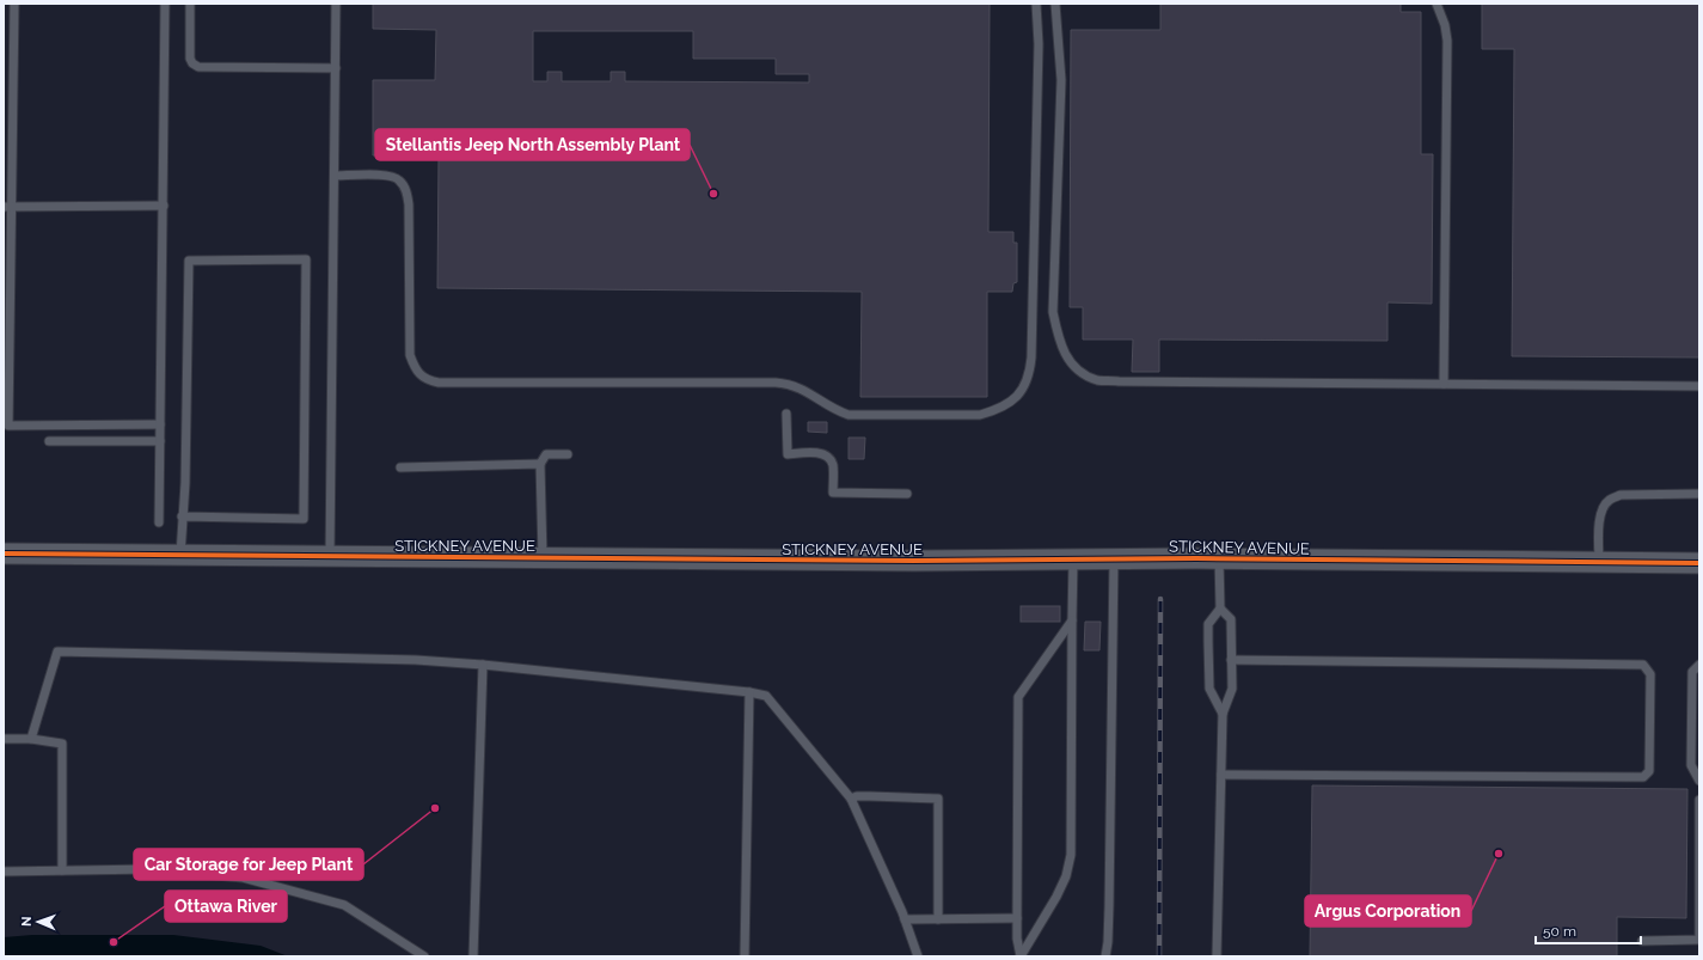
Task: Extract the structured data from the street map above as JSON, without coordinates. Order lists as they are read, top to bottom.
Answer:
{
  "streets": {
    "street": ["STICKNEY AVENUE"]
  },
  "places": [
    "Stellantis Jeep North Assembly Plant",
    "Car Storage for Jeep Plant",
    "Argus Corporation",
    "Ottawa River"
  ],
  "scale_bar": "50 m",
  "north": "left"
}
